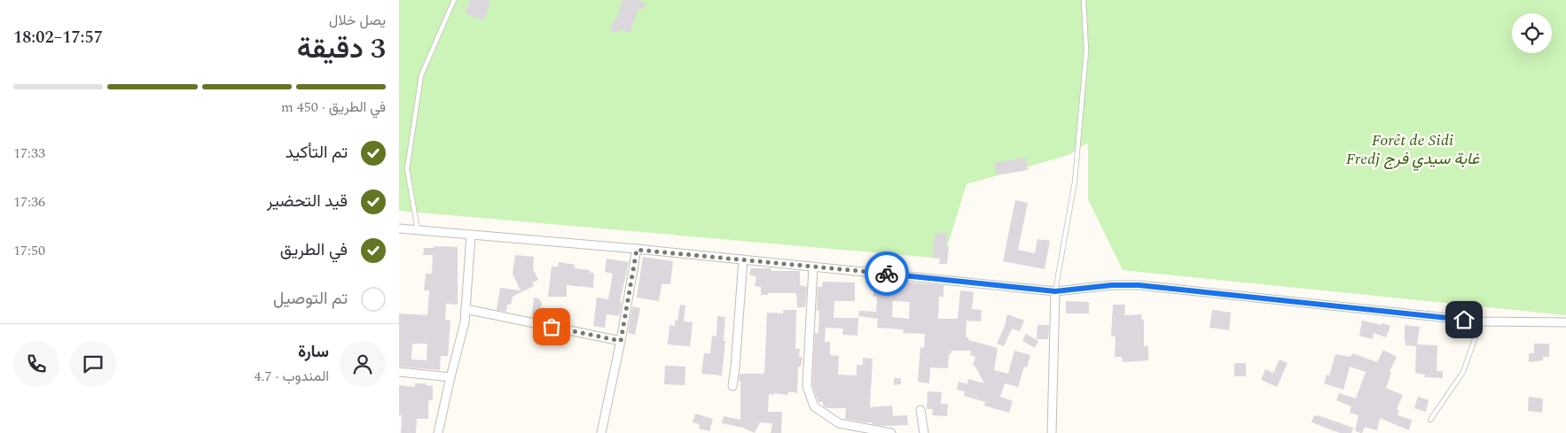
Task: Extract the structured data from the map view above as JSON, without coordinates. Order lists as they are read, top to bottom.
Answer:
{
  "parks": ["Forêt de Sidi Fredj غابة سيدي فرج"],
  "page": {
    "heading": ["3 دقيقة", "يصل خلال", "17:57–18:02"],
    "panel": ["سارة", "المندوب · 4.7"],
    "bar": "في الطريق · 450 m",
    "list": [
      ["تم التأكيد", "17:33"],
      ["قيد التحضير", "17:36"],
      ["في الطريق", "17:50"],
      "تم التوصيل"
    ]
  }
}
